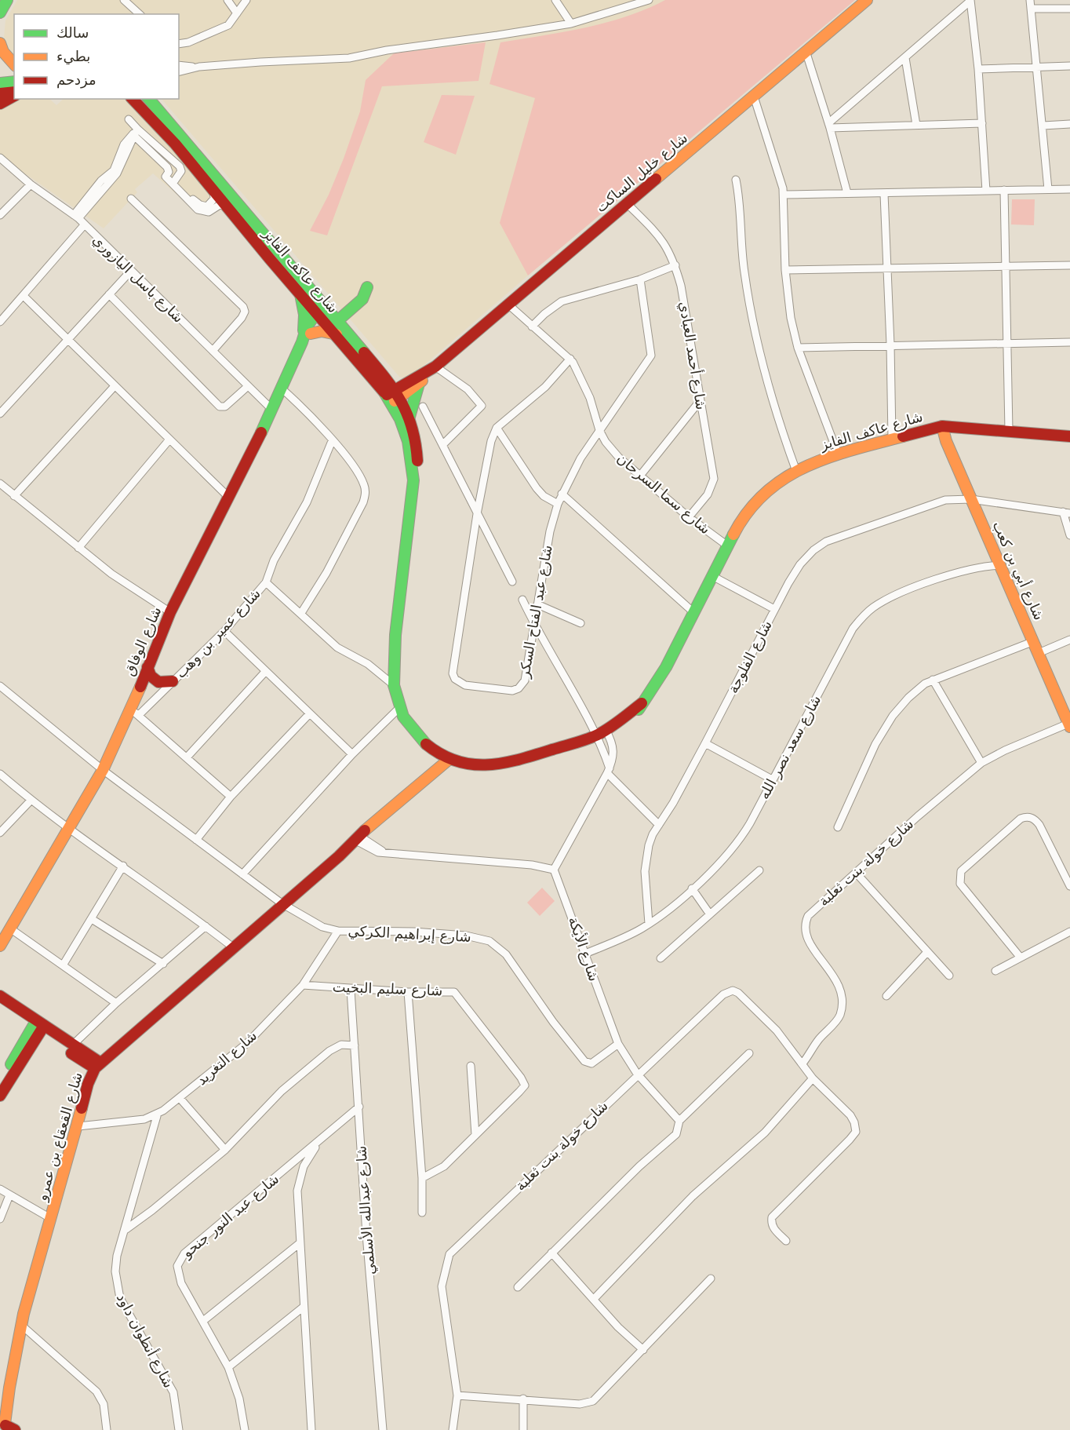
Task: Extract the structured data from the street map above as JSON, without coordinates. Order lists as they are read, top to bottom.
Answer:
{
  "streets": {
    "street": [
      "شارع خليل الساكت",
      "شارع عاكف الفايز",
      "شارع باسل اليازوري",
      "شارع أحمد العبادي",
      "شارع سما السرحان",
      "شارع أبي بن كعب",
      "شارع عبد الفتاح السكر",
      "شارع عمير بن وهب",
      "شارع الوفاق",
      "شارع الفلوجة",
      "شارع سعد نصر الله",
      "شارع خولة بنت ثعلبة",
      "شارع إبراهيم الكركي",
      "شارع الأيكة",
      "شارع سليم البخيت",
      "شارع التغريد",
      "شارع القعقاع بن عمرو",
      "شارع عبدالله الأسلمي",
      "شارع عبد النور جنحو",
      "شارع أنطوان داود"
    ]
  },
  "crossings": [
    ["شارع خليل الساكت", "شارع عاكف الفايز"],
    ["شارع خليل الساكت", "شارع أحمد العبادي"],
    ["شارع خليل الساكت", "شارع سما السرحان"],
    ["شارع عاكف الفايز", "شارع سما السرحان"],
    ["شارع عاكف الفايز", "شارع أبي بن كعب"],
    ["شارع عاكف الفايز", "شارع الوفاق"],
    ["شارع عاكف الفايز", "شارع القعقاع بن عمرو"],
    ["شارع باسل اليازوري", "شارع الوفاق"],
    ["شارع أحمد العبادي", "شارع سما السرحان"],
    ["شارع سما السرحان", "شارع عبد الفتاح السكر"],
    ["شارع أبي بن كعب", "شارع الفلوجة"],
    ["شارع أبي بن كعب", "شارع سعد نصر الله"],
    ["شارع أبي بن كعب", "شارع خولة بنت ثعلبة"],
    ["شارع عمير بن وهب", "شارع الوفاق"],
    ["شارع الوفاق", "شارع إبراهيم الكركي"],
    ["شارع الفلوجة", "شارع سعد نصر الله"],
    ["شارع سعد نصر الله", "شارع الأيكة"],
    ["شارع خولة بنت ثعلبة", "شارع الأيكة"],
    ["شارع إبراهيم الكركي", "شارع الأيكة"],
    ["شارع إبراهيم الكركي", "شارع التغريد"],
    ["شارع إبراهيم الكركي", "شارع القعقاع بن عمرو"],
    ["شارع سليم البخيت", "شارع التغريد"],
    ["شارع سليم البخيت", "شارع عبدالله الأسلمي"],
    ["شارع التغريد", "شارع القعقاع بن عمرو"],
    ["شارع التغريد", "شارع أنطوان داود"],
    ["شارع عبدالله الأسلمي", "شارع عبد النور جنحو"]
  ],
  "legend": ["سالك", "بطيء", "مزدحم"]
}
